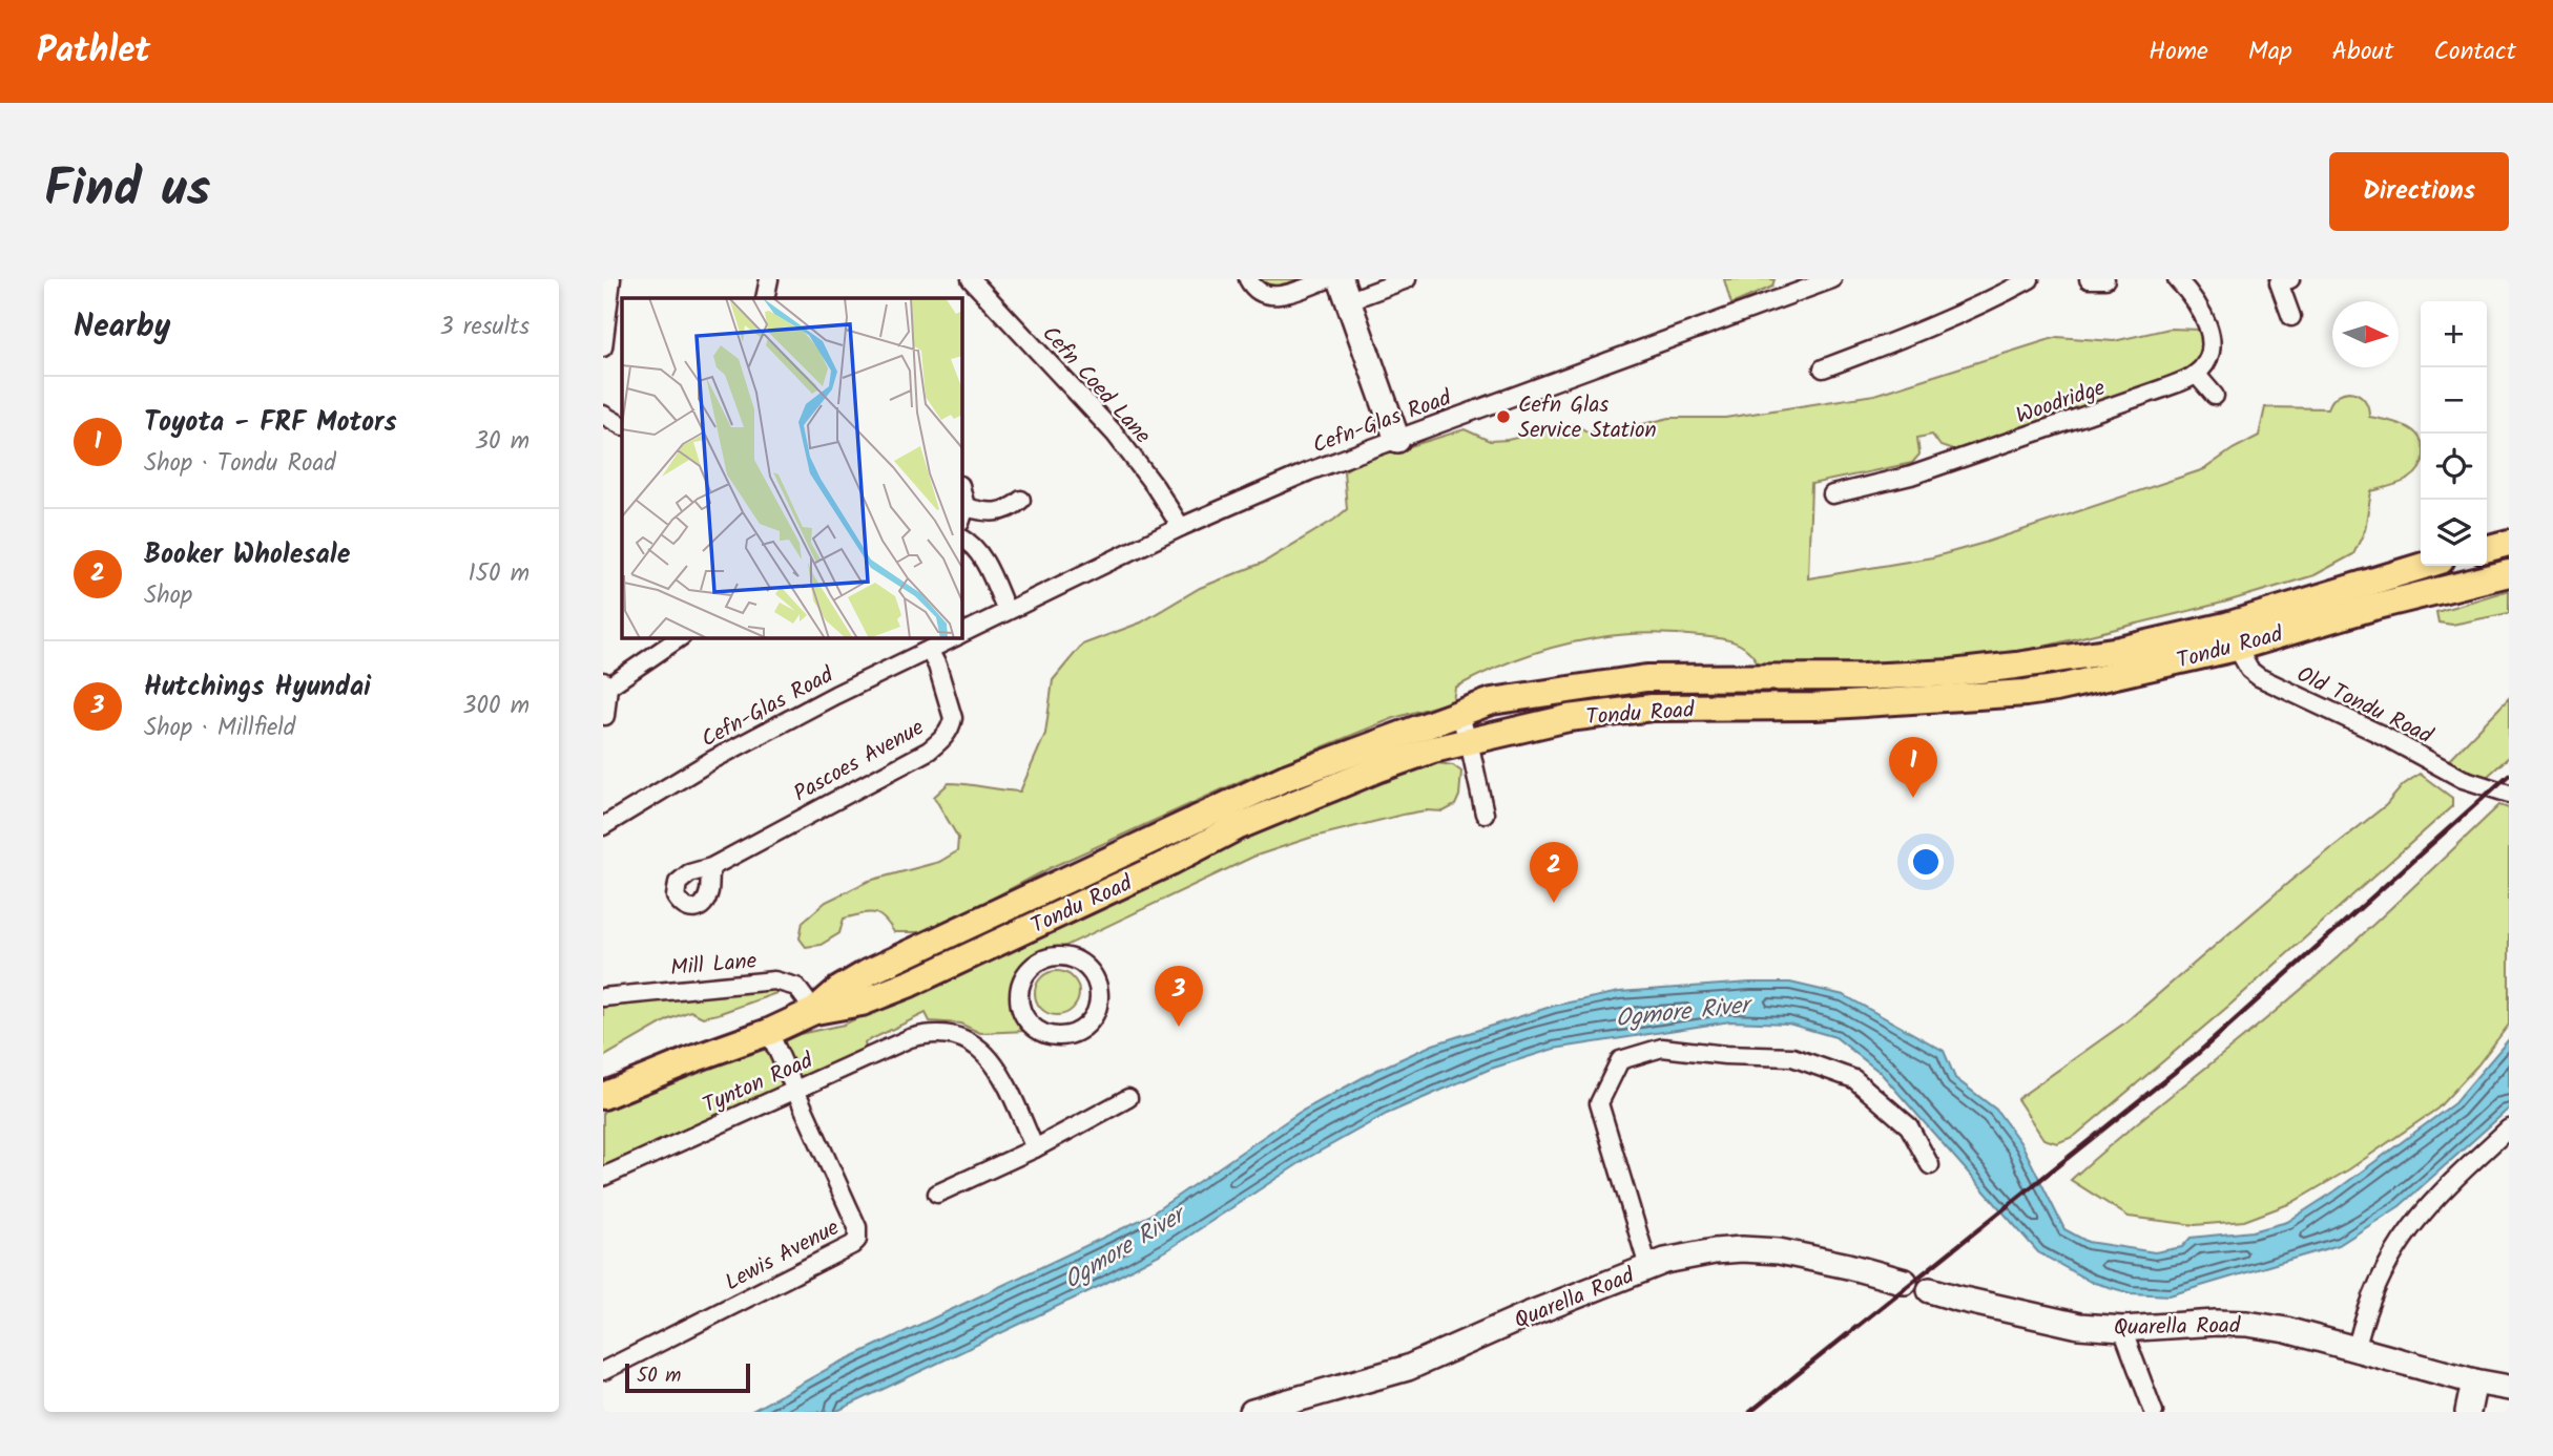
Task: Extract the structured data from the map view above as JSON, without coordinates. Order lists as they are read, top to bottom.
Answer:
{
  "streets": {
    "main road": ["Tondu Road"],
    "street": [
      "Cefn Coed Lane",
      "Woodridge",
      "Cefn-Glas Road",
      "Old Tondu Road",
      "Pascoes Avenue",
      "Mill Lane",
      "Tynton Road",
      "Lewis Avenue",
      "Quarella Road"
    ]
  },
  "crossings": [
    ["Cefn Coed Lane", "Cefn-Glas Road"],
    ["Cefn-Glas Road", "Pascoes Avenue"],
    ["Tondu Road", "Old Tondu Road"],
    ["Tondu Road", "Mill Lane"],
    ["Tondu Road", "Lewis Avenue"],
    ["Tynton Road", "Lewis Avenue"]
  ],
  "water": ["Ogmore River"],
  "places": ["Cefn Glas Service Station"],
  "scale_bar": "50 m",
  "north": "right",
  "page": {
    "header": "Pathlet",
    "nav": [
      "Home",
      "Map",
      "About",
      "Contact"
    ],
    "title": "Find us",
    "buttons": "Directions",
    "heading": ["Nearby", "3 results"],
    "map_buttons": ["+", "−"],
    "list": [
      {
        "mark": "1",
        "name": "Toyota - FRF Motors",
        "note": "Shop · Tondu Road",
        "value": "30 m"
      },
      {
        "mark": "2",
        "name": "Booker Wholesale",
        "note": "Shop",
        "value": "150 m"
      },
      {
        "mark": "3",
        "name": "Hutchings Hyundai",
        "note": "Shop · Millfield",
        "value": "300 m"
      }
    ],
    "pins": ["1", "2", "3"],
    "scale": "50 m"
  }
}
